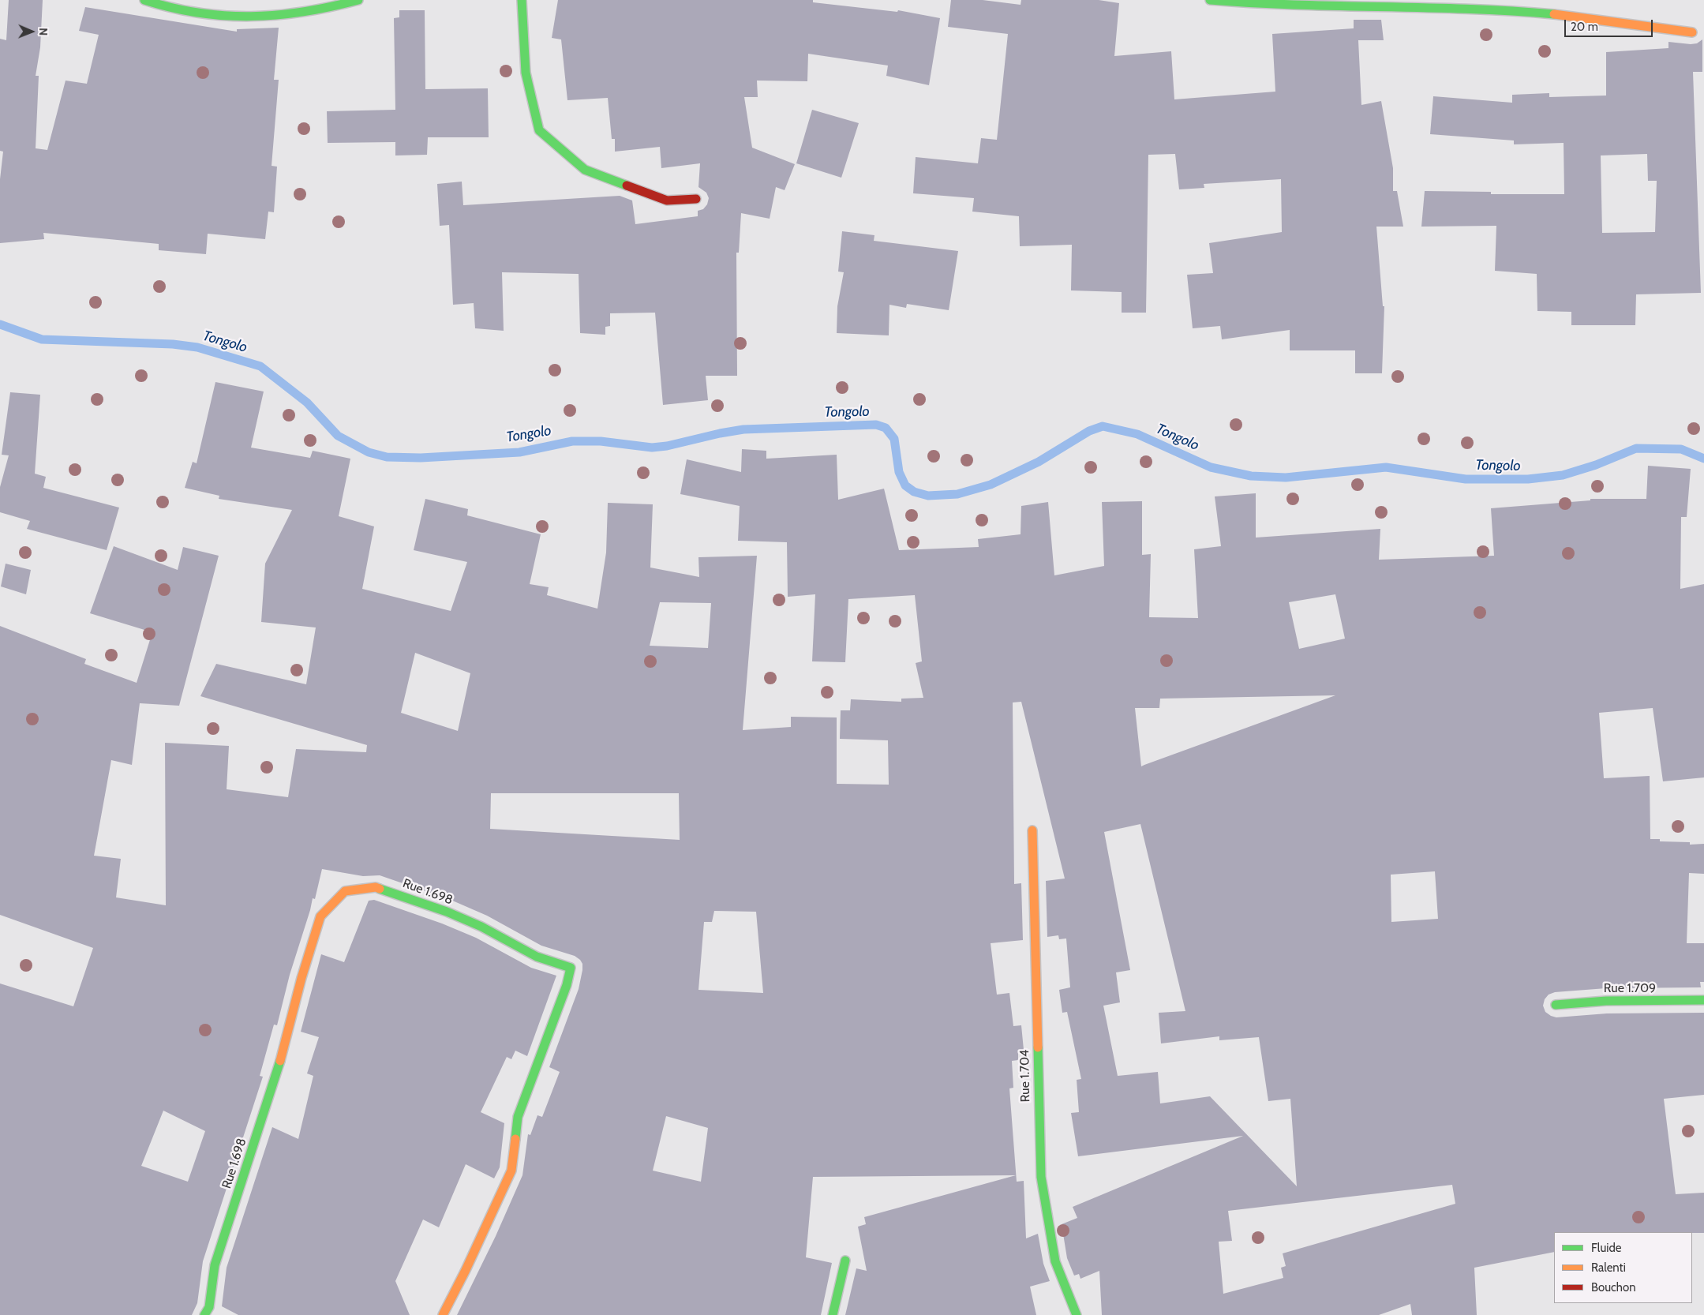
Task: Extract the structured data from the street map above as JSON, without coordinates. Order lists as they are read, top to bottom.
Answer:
{
  "streets": {
    "street": ["Rue 1.698", "Rue 1.709", "Rue 1.704"]
  },
  "water": ["Tongolo"],
  "legend": ["Fluide", "Ralenti", "Bouchon"],
  "scale_bar": "20 m",
  "north": "right"
}
